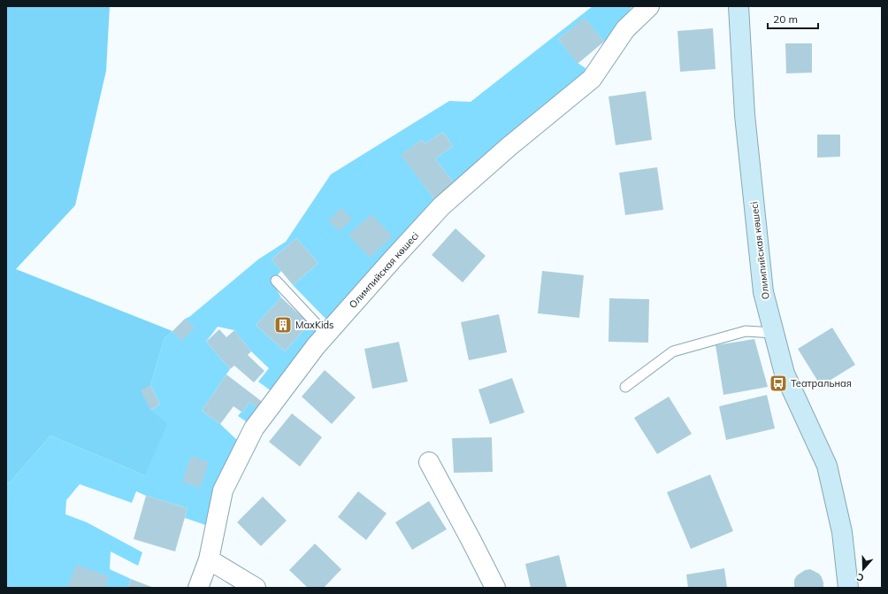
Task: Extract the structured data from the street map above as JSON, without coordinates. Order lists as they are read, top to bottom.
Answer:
{
  "streets": {
    "street": ["Олимпийская көшесі"]
  },
  "places": {
    "building": ["MaxKids"],
    "bus stop": ["Театральная"]
  },
  "scale_bar": "20 m",
  "north": "bottom"
}
